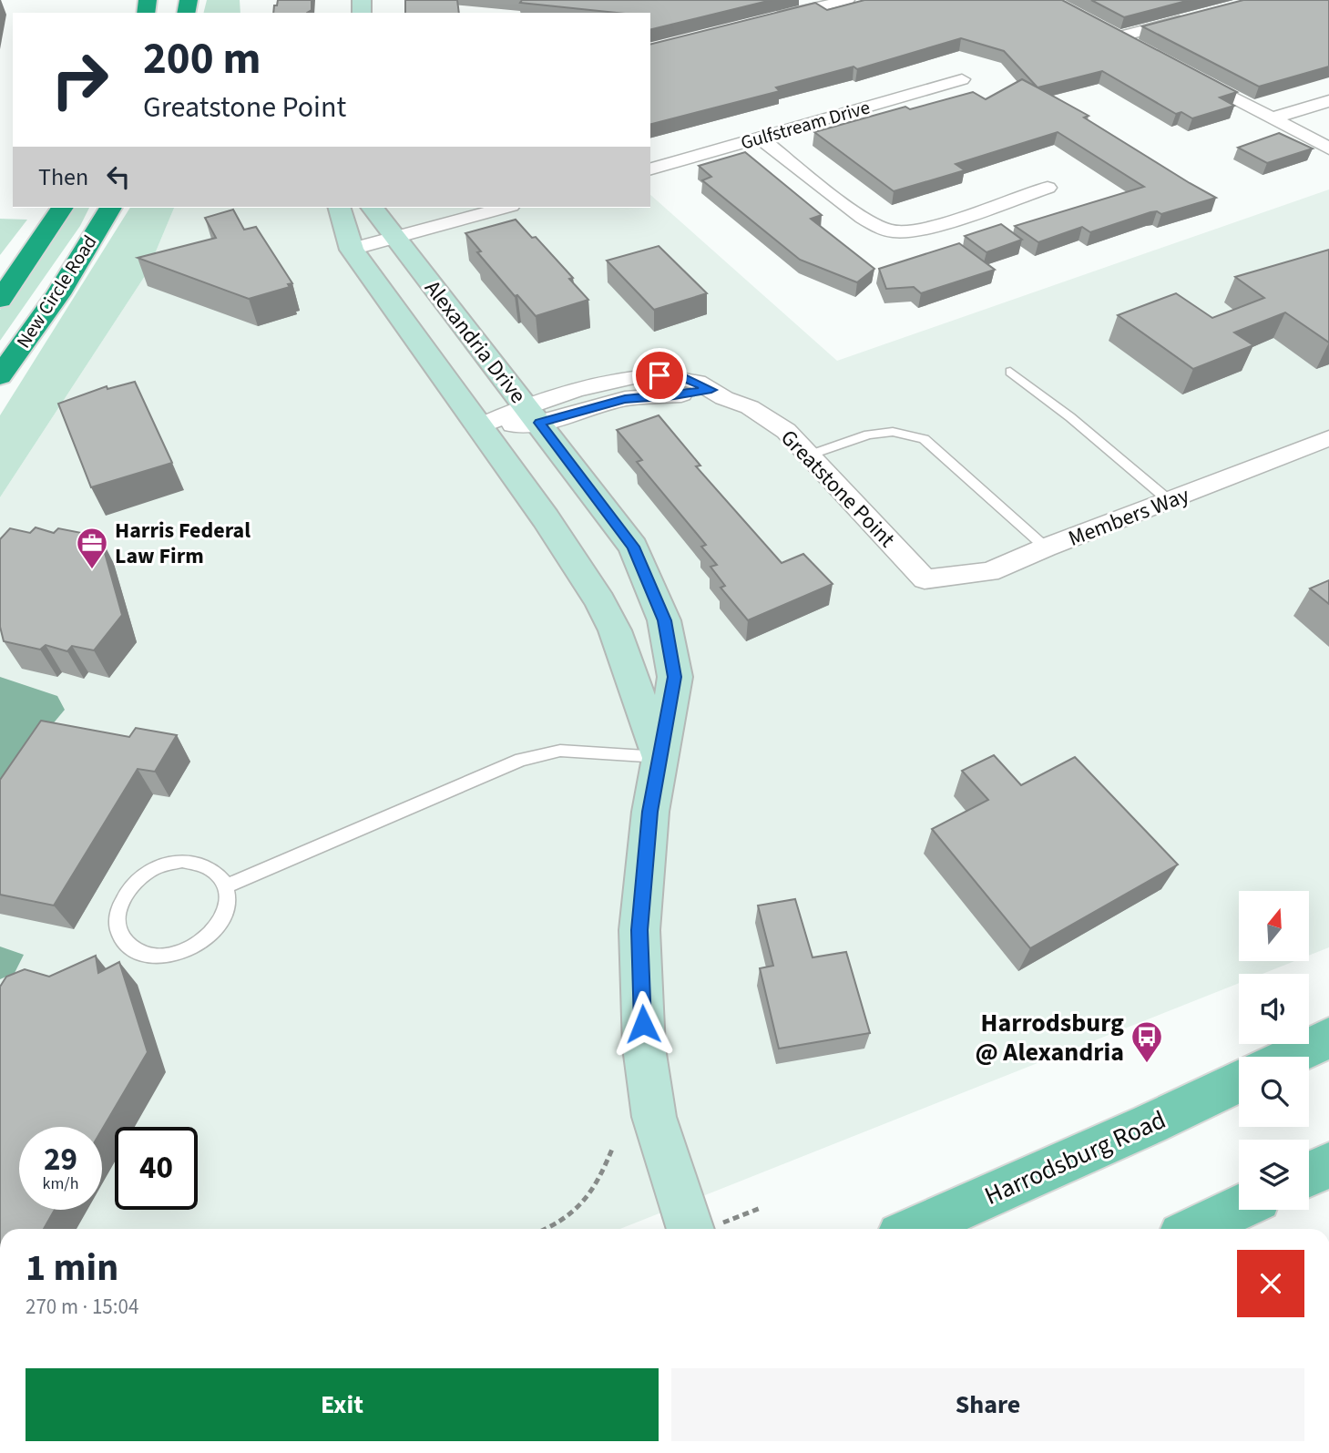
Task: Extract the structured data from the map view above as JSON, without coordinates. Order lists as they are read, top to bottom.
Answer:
{
  "streets": {
    "highway": ["New Circle Road"],
    "main road": ["Harrodsburg Road"],
    "street": [
      "Gulfstream Drive",
      "Alexandria Drive",
      "Greatstone Point",
      "Members Way"
    ]
  },
  "crossings": [
    ["Alexandria Drive", "Greatstone Point"],
    ["Greatstone Point", "Members Way"]
  ],
  "places": {
    "office": ["Harris Federal Law Firm"],
    "bus stop": ["Harrodsburg @ Alexandria"]
  },
  "north": "top",
  "page": {
    "turn": ["200 m", "Greatstone Point"],
    "then": "Then",
    "speed": "29 km/h",
    "limit": "40",
    "heading": ["1 min", "270 m · 15:04"],
    "buttons": ["Exit", "Share"]
  }
}
